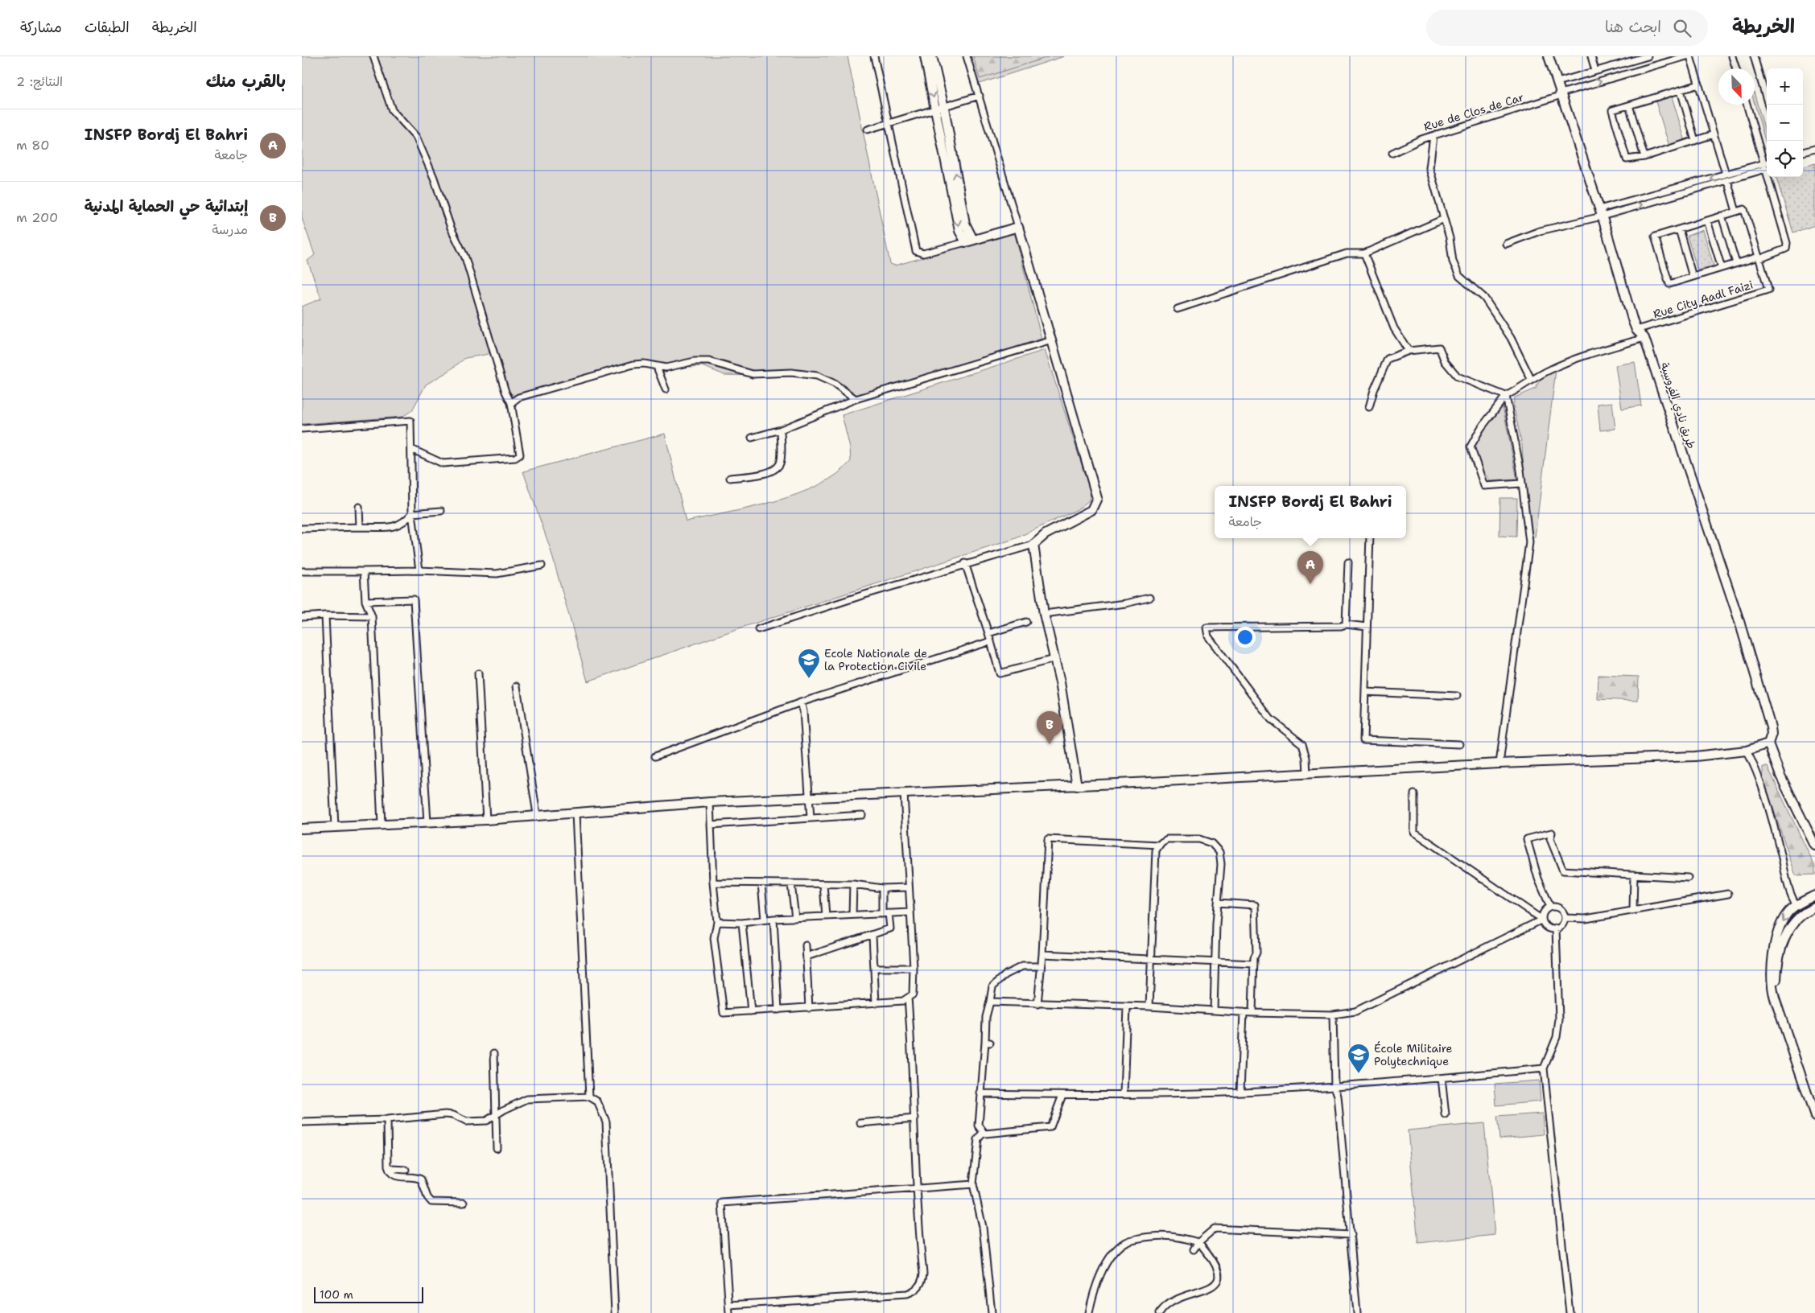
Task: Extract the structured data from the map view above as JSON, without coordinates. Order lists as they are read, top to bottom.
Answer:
{
  "streets": {
    "main road": ["طريق نادي الفروسية"],
    "street": ["Rue de Clos de Car", "Rue City Aadl Faizi"]
  },
  "crossings": [
    ["Rue de Clos de Car", "طريق نادي الفروسية"],
    ["Rue City Aadl Faizi", "طريق نادي الفروسية"]
  ],
  "places": {
    "school or university": ["Ecole Nationale de la Protection Civile", "École Militaire Polytechnique"]
  },
  "scale_bar": "100 m",
  "north": "bottom right",
  "page": {
    "header": "الخريطة",
    "search": "ابحث هنا",
    "nav": ["الخريطة", "الطبقات", "مشاركة"],
    "heading": ["بالقرب منك", "النتائج: 2"],
    "map_buttons": ["+", "−"],
    "list": [
      {
        "mark": "A",
        "name": "INSFP Bordj El Bahri",
        "note": "جامعة",
        "value": "80 m"
      },
      {
        "mark": "B",
        "name": "إبتدائية حي الحماية المدنية",
        "note": "مدرسة",
        "value": "200 m"
      }
    ],
    "popup": ["INSFP Bordj El Bahri", "جامعة"],
    "pins": ["A", "B"],
    "scale": "100 m"
  }
}
